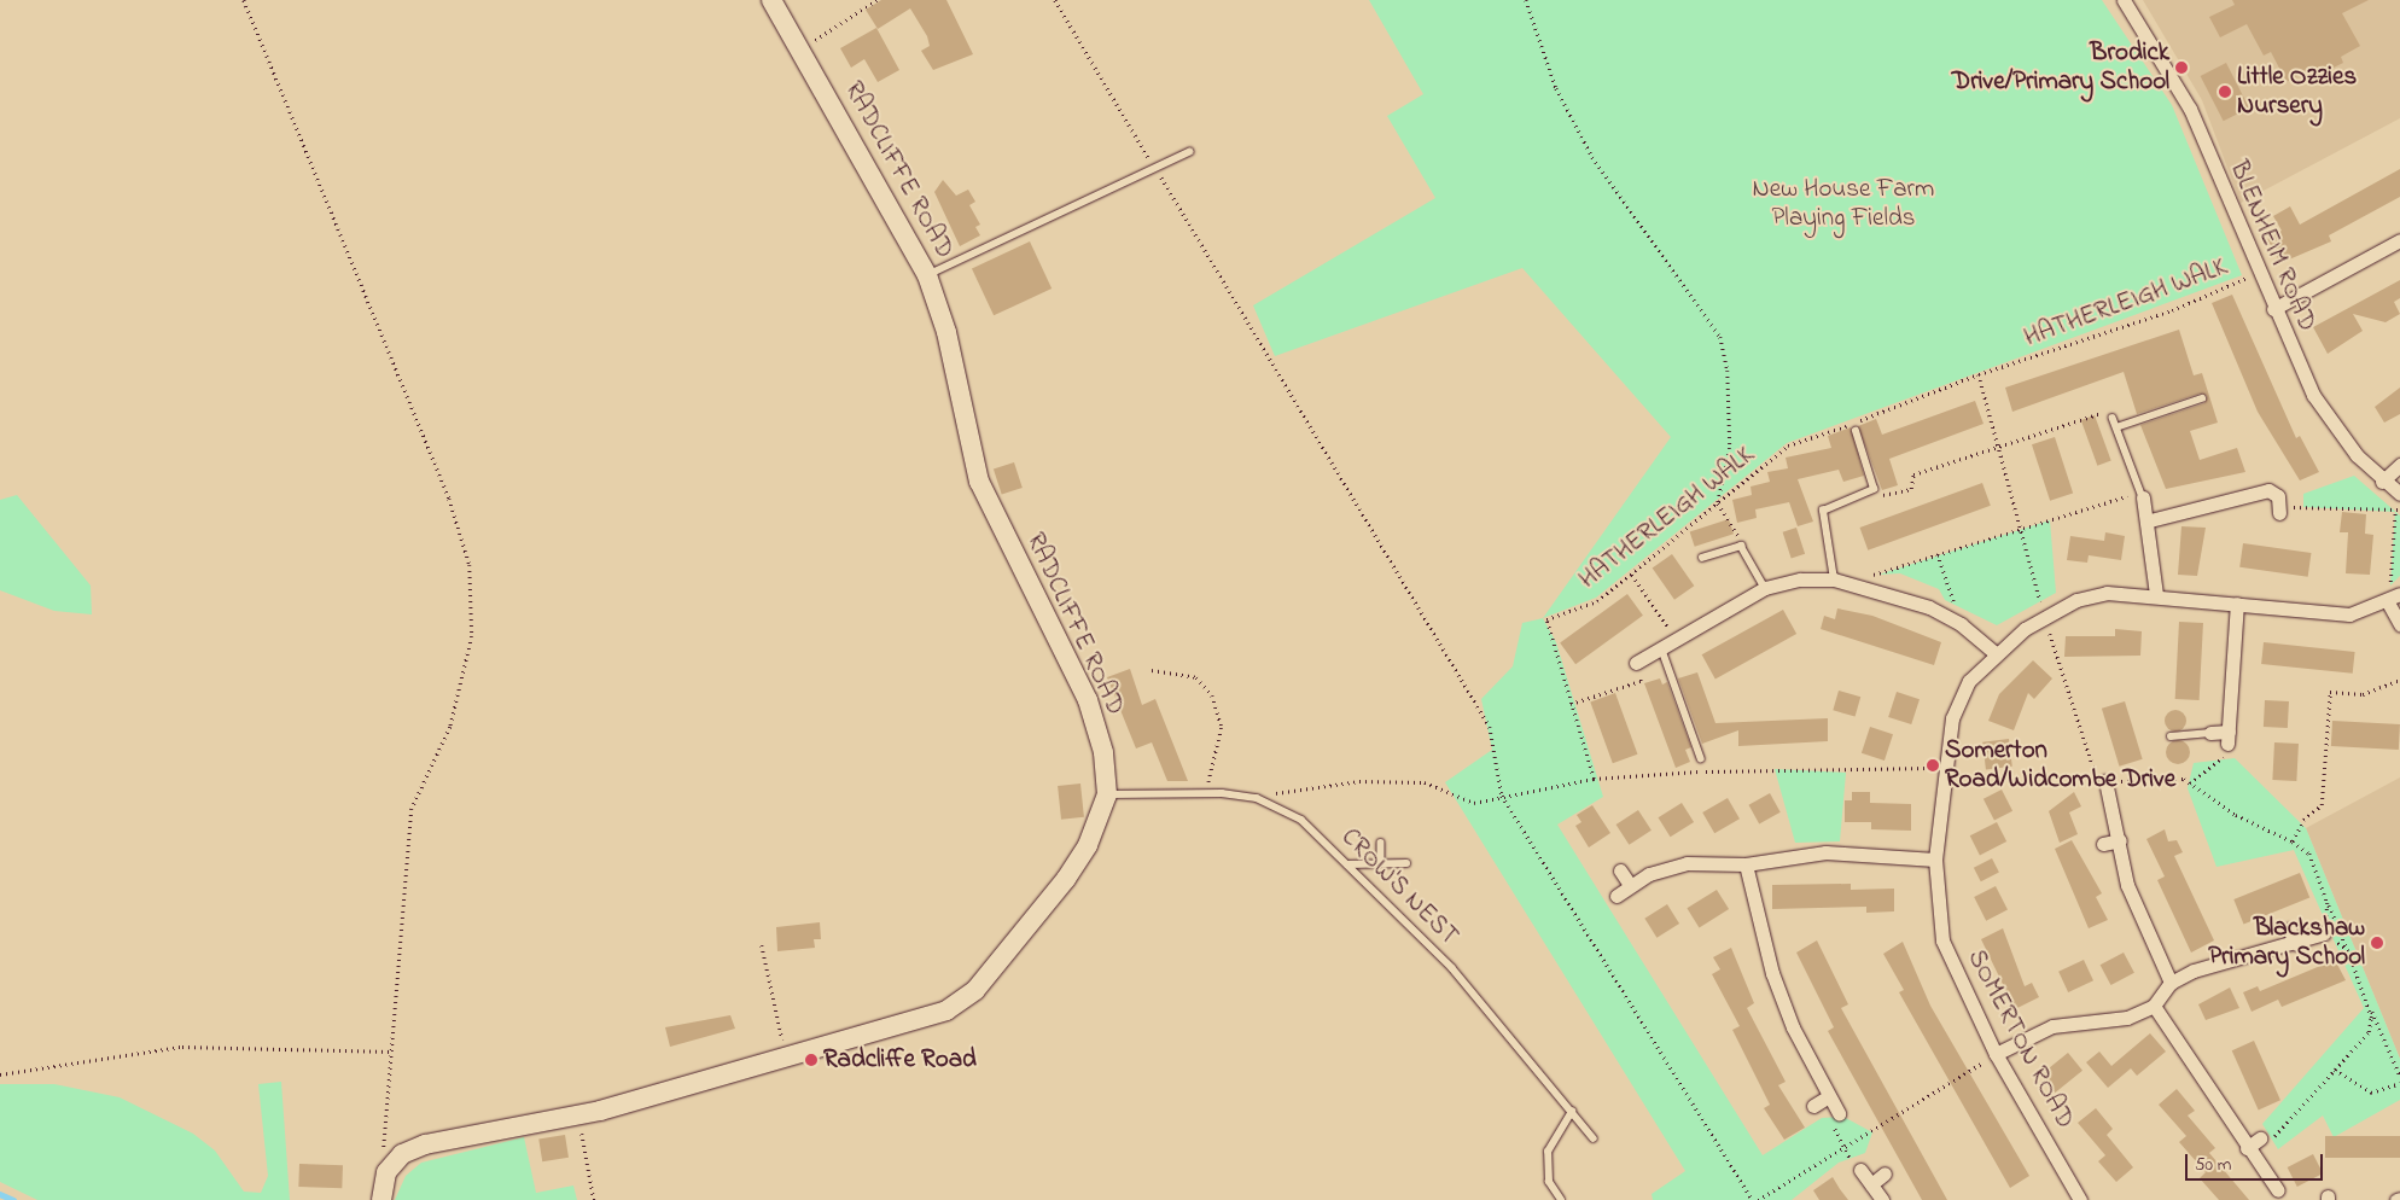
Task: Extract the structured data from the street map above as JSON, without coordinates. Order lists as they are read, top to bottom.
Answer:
{
  "streets": {
    "main road": ["RADCLIFFE ROAD"],
    "street": ["BLENHEIM ROAD", "SOMERTON ROAD"],
    "lane": ["CROW'S NEST"],
    "path": ["HATHERLEIGH WALK"]
  },
  "crossings": [
    ["RADCLIFFE ROAD", "CROW'S NEST"],
    ["BLENHEIM ROAD", "HATHERLEIGH WALK"]
  ],
  "parks": ["New House Farm Playing Fields"],
  "places": [
    "Brodick Drive/Primary School",
    "Little Ozzies Nursery",
    "Somerton Road/Widcombe Drive",
    "Blackshaw Primary School",
    "Radcliffe Road"
  ],
  "scale_bar": "50 m"
}
